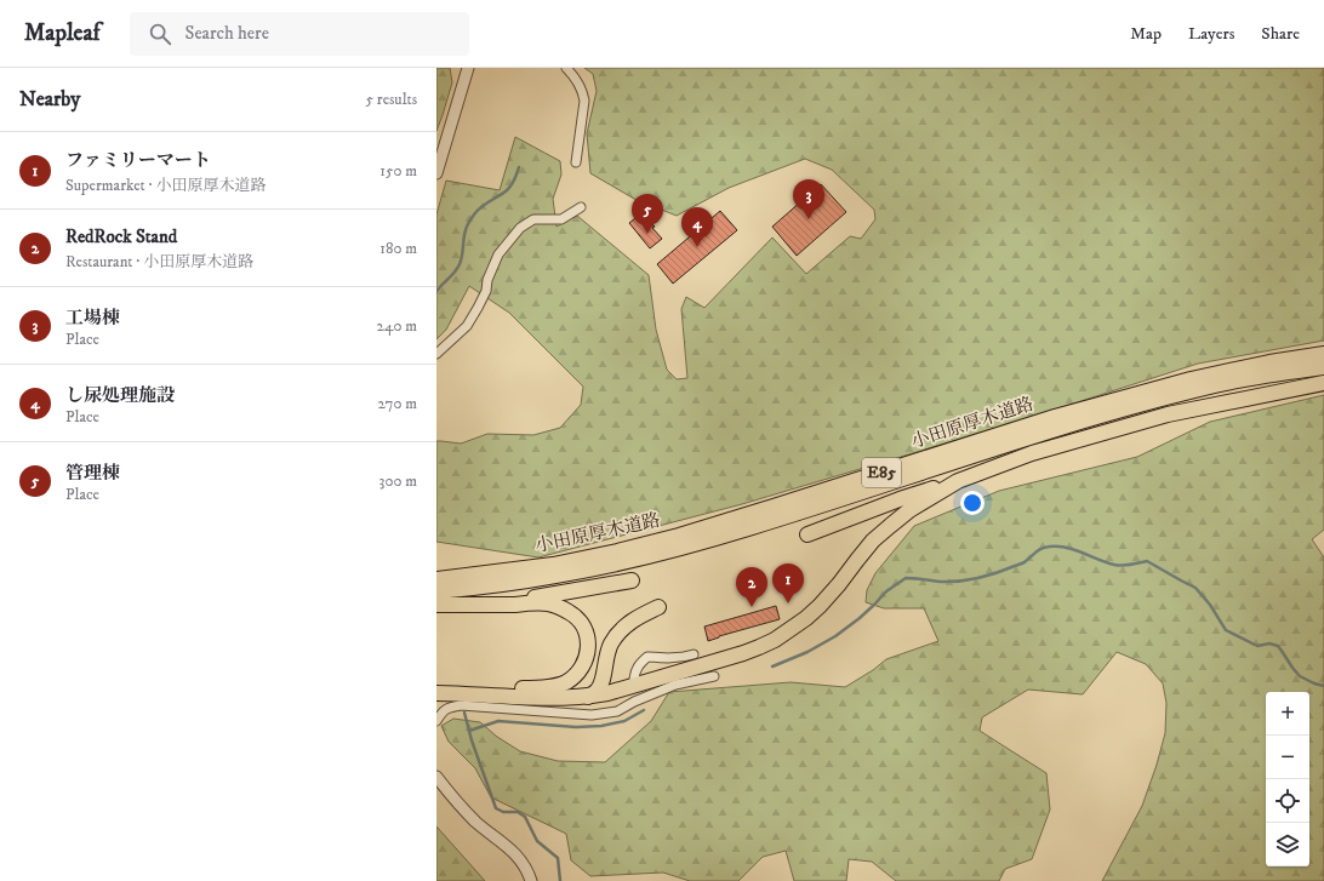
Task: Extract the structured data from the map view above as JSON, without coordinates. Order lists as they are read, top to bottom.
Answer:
{
  "streets": {
    "highway": ["小田原厚木道路", "E85"]
  },
  "page": {
    "header": "Mapleaf",
    "search": "Search here",
    "nav": ["Map", "Layers", "Share"],
    "heading": ["Nearby", "5 results"],
    "list": [
      {
        "mark": "1",
        "name": "ファミリーマート",
        "note": "Supermarket · 小田原厚木道路",
        "value": "150 m"
      },
      {
        "mark": "2",
        "name": "RedRock Stand",
        "note": "Restaurant · 小田原厚木道路",
        "value": "180 m"
      },
      {
        "mark": "3",
        "name": "工場棟",
        "note": "Place",
        "value": "240 m"
      },
      {
        "mark": "4",
        "name": "し尿処理施設",
        "note": "Place",
        "value": "270 m"
      },
      {
        "mark": "5",
        "name": "管理棟",
        "note": "Place",
        "value": "300 m"
      }
    ],
    "pins": [
      "3",
      "5",
      "4",
      "1",
      "2"
    ],
    "map_buttons": ["+", "−"]
  }
}
